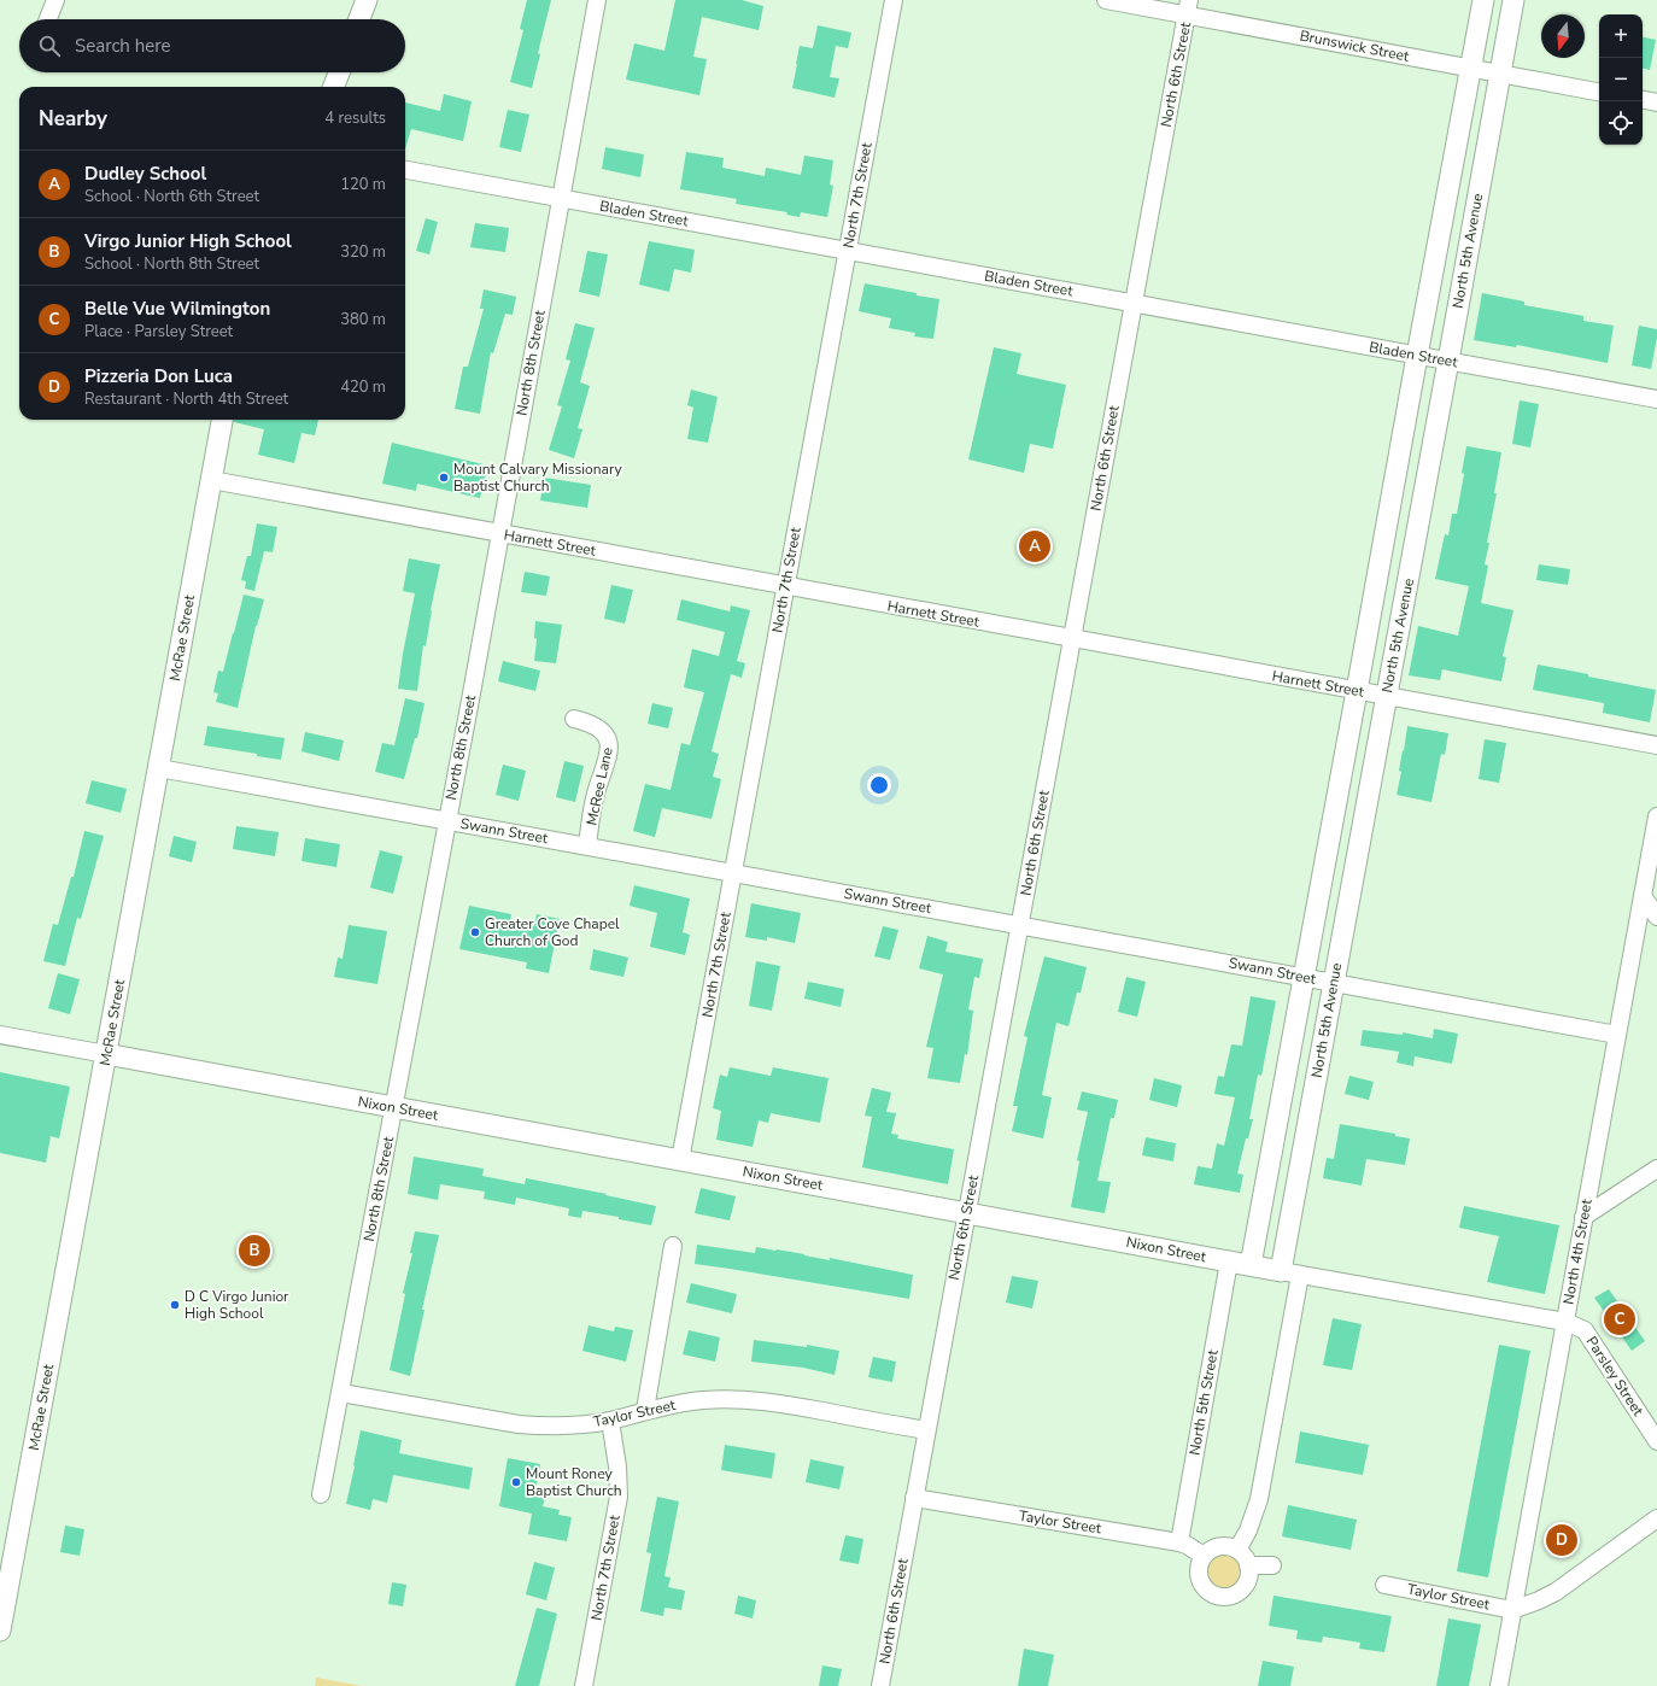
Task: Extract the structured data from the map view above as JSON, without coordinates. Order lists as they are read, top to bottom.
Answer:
{
  "streets": {
    "street": [
      "Brunswick Street",
      "North 6th Street",
      "North 7th Street",
      "Bladen Street",
      "North 5th Avenue",
      "North 8th Street",
      "Harnett Street",
      "McRae Street",
      "McRee Lane",
      "Swann Street",
      "Nixon Street",
      "North 4th Street",
      "Parsley Street",
      "North 5th Street",
      "Taylor Street"
    ]
  },
  "crossings": [
    ["Brunswick Street", "North 6th Street"],
    ["Brunswick Street", "North 5th Avenue"],
    ["North 6th Street", "Bladen Street"],
    ["North 6th Street", "Harnett Street"],
    ["North 6th Street", "Swann Street"],
    ["North 6th Street", "Nixon Street"],
    ["North 6th Street", "Taylor Street"],
    ["North 7th Street", "Bladen Street"],
    ["North 7th Street", "Harnett Street"],
    ["North 7th Street", "Swann Street"],
    ["North 7th Street", "Nixon Street"],
    ["North 7th Street", "Taylor Street"],
    ["Bladen Street", "North 5th Avenue"],
    ["Bladen Street", "North 8th Street"],
    ["North 5th Avenue", "Harnett Street"],
    ["North 5th Avenue", "Swann Street"],
    ["North 5th Avenue", "Nixon Street"],
    ["North 8th Street", "Harnett Street"],
    ["North 8th Street", "Swann Street"],
    ["North 8th Street", "Nixon Street"],
    ["North 8th Street", "Taylor Street"],
    ["Harnett Street", "McRae Street"],
    ["McRae Street", "Swann Street"],
    ["McRae Street", "Nixon Street"],
    ["McRee Lane", "Swann Street"],
    ["Swann Street", "North 4th Street"],
    ["Nixon Street", "North 4th Street"],
    ["Nixon Street", "Parsley Street"],
    ["Nixon Street", "North 5th Street"],
    ["North 4th Street", "Parsley Street"],
    ["North 4th Street", "Taylor Street"],
    ["North 5th Street", "Taylor Street"]
  ],
  "places": [
    "Mount Calvary Missionary Baptist Church",
    "Greater Cove Chapel Church of God",
    "D C Virgo Junior High School",
    "Mount Roney Baptist Church"
  ],
  "north": "bottom",
  "page": {
    "map_buttons": ["+", "−"],
    "search": "Search here",
    "heading": ["Nearby", "4 results"],
    "list": [
      {
        "mark": "A",
        "name": "Dudley School",
        "note": "School · North 6th Street",
        "value": "120 m"
      },
      {
        "mark": "B",
        "name": "Virgo Junior High School",
        "note": "School · North 8th Street",
        "value": "320 m"
      },
      {
        "mark": "C",
        "name": "Belle Vue Wilmington",
        "note": "Place · Parsley Street",
        "value": "380 m"
      },
      {
        "mark": "D",
        "name": "Pizzeria Don Luca",
        "note": "Restaurant · North 4th Street",
        "value": "420 m"
      }
    ],
    "pins": [
      "A",
      "B",
      "C",
      "D"
    ]
  }
}
